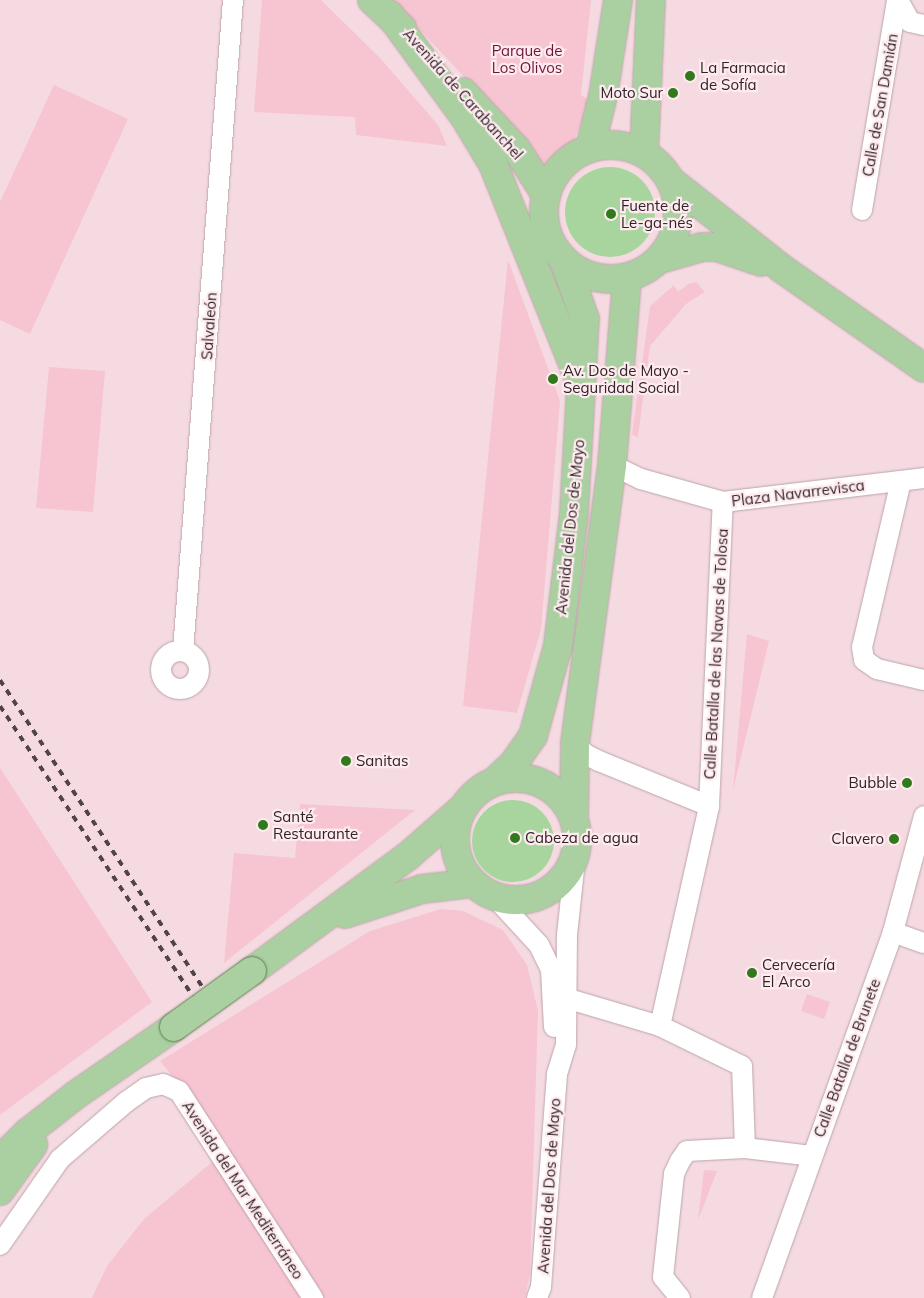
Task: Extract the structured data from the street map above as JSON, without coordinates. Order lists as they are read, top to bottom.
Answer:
{
  "streets": {
    "main road": ["Avenida de Carabanchel", "Avenida del Dos de Mayo"],
    "street": [
      "Calle de San Damián",
      "Salvaleón",
      "Plaza Navarrevisca",
      "Calle Batalla de las Navas de Tolosa",
      "Calle Batalla de Brunete",
      "Avenida del Mar Mediterráneo"
    ]
  },
  "crossings": [
    ["Avenida de Carabanchel", "Avenida del Dos de Mayo"],
    ["Plaza Navarrevisca", "Calle Batalla de las Navas de Tolosa"]
  ],
  "parks": ["Parque de Los Olivos"],
  "places": [
    "La Farmacia de Sofía",
    "Moto Sur",
    "Fuente de Le-ga-nés",
    "Av. Dos de Mayo - Seguridad Social",
    "Sanitas",
    "Bubble",
    "Santé Restaurante",
    "Cabeza de agua",
    "Clavero",
    "Cervecería El Arco"
  ]
}
